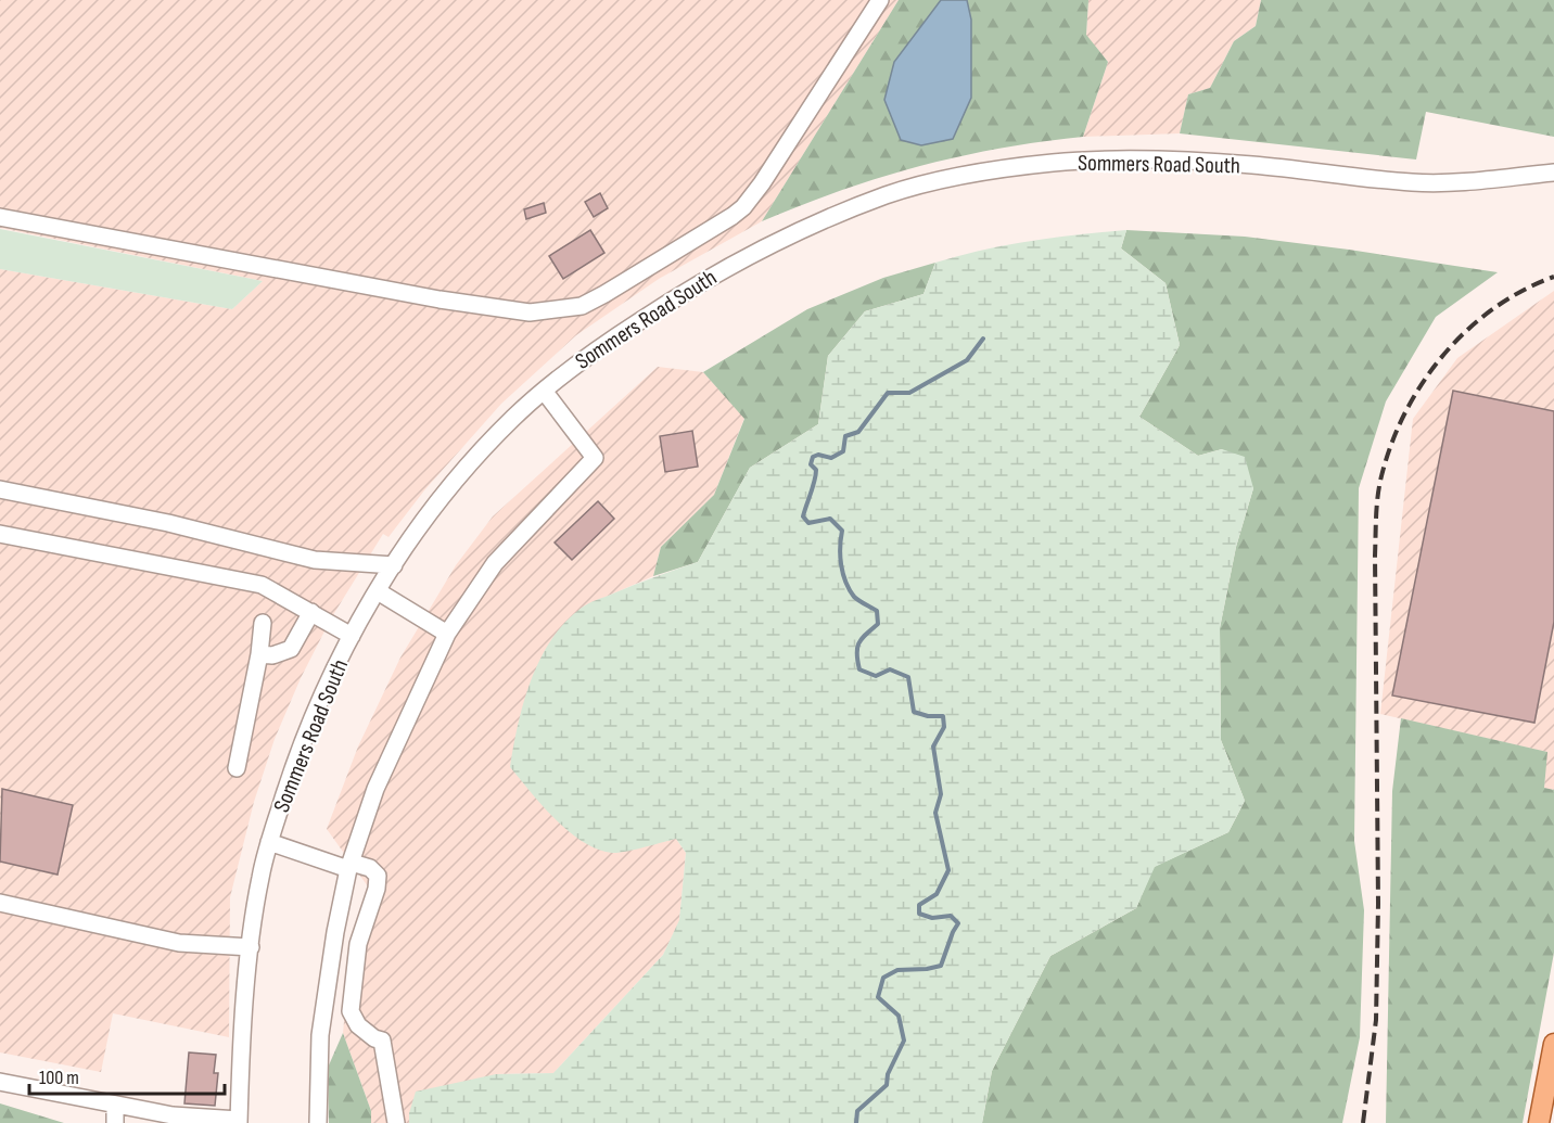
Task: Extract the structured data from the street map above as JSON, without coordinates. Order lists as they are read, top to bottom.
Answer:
{
  "streets": {
    "street": ["Sommers Road South"]
  },
  "scale_bar": "100 m"
}
